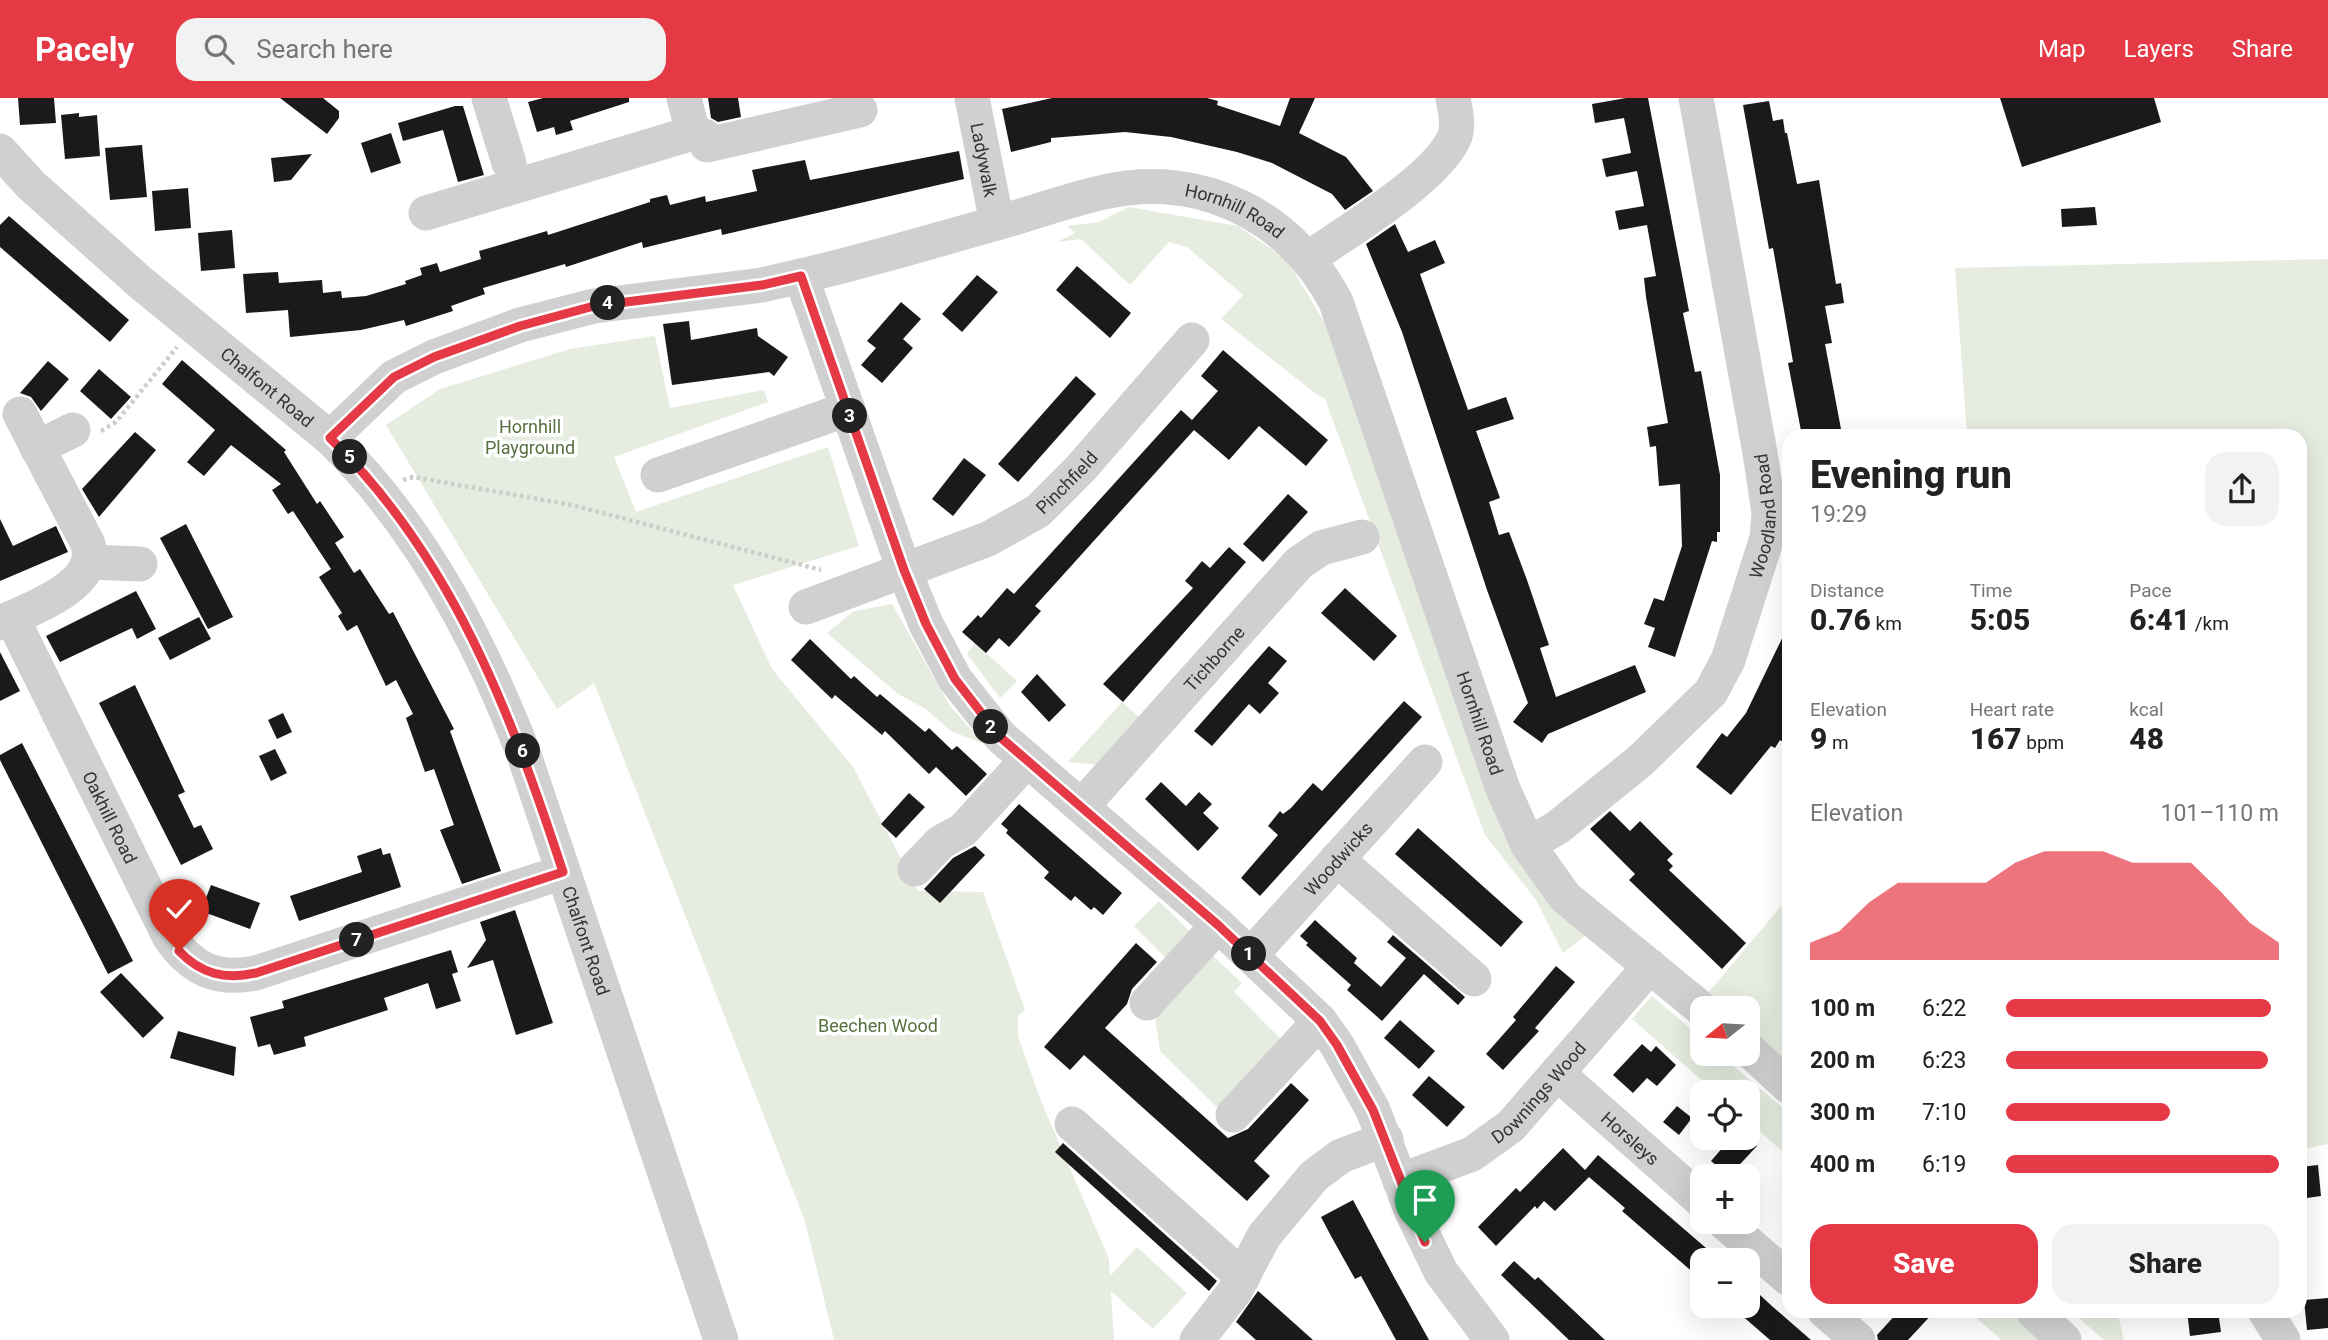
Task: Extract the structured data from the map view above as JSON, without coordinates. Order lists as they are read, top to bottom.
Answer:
{
  "streets": {
    "street": [
      "Ladywalk",
      "Hornhill Road",
      "Chalfont Road",
      "Pinchfield",
      "Woodland Road",
      "Tichborne",
      "Oakhill Road",
      "Woodwicks",
      "Downings Wood",
      "Horsleys"
    ]
  },
  "crossings": [
    ["Ladywalk", "Hornhill Road"],
    ["Hornhill Road", "Chalfont Road"],
    ["Hornhill Road", "Woodland Road"],
    ["Hornhill Road", "Downings Wood"],
    ["Chalfont Road", "Oakhill Road"],
    ["Downings Wood", "Horsleys"]
  ],
  "parks": ["Hornhill Playground", "Beechen Wood"],
  "north": "left",
  "page": {
    "header": "Pacely",
    "search": "Search here",
    "nav": ["Map", "Layers", "Share"],
    "pins": [
      "4",
      "3",
      "5",
      "2",
      "6",
      "7",
      "1"
    ],
    "heading": ["Evening run", "19:29"],
    "stats": [
      ["Distance", "0.76 km"],
      ["Time", "5:05"],
      ["Pace", "6:41 /km"],
      ["Elevation", "9 m"],
      ["Heart rate", "167 bpm"],
      ["kcal", "48"]
    ],
    "chart": ["Elevation", "101–110 m"],
    "list": [
      {
        "name": "100 m",
        "note": "6:22"
      },
      {
        "name": "200 m",
        "note": "6:23"
      },
      {
        "name": "300 m",
        "note": "7:10"
      },
      {
        "name": "400 m",
        "note": "6:19"
      }
    ],
    "map_buttons": ["+", "−"],
    "buttons": ["Save", "Share"]
  }
}
